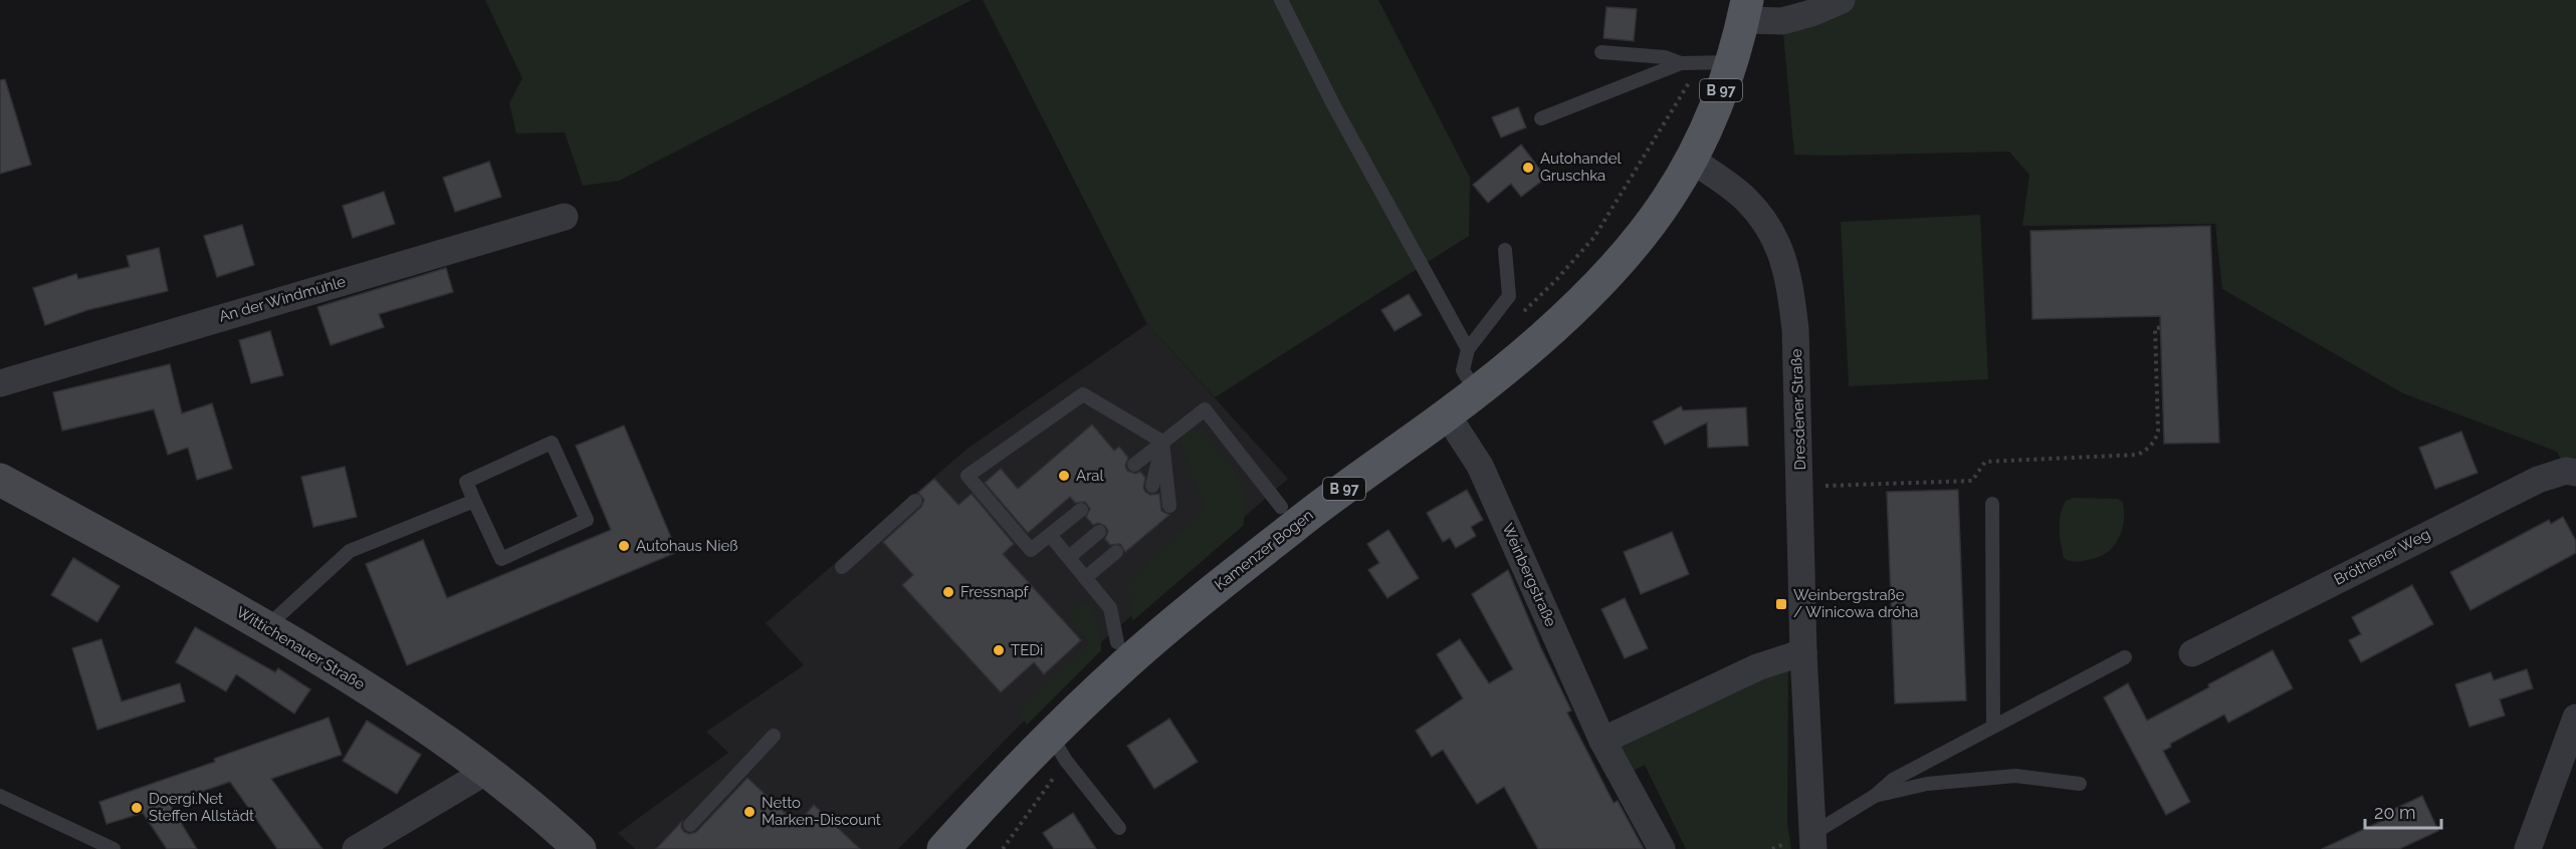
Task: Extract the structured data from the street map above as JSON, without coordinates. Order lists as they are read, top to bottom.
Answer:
{
  "streets": {
    "main road": ["B 97", "Kamenzer Bogen", "Wittichenauer Straße"],
    "street": [
      "An der Windmühle",
      "Dresdener Straße",
      "Bröthener Weg",
      "Weinbergstraße"
    ]
  },
  "crossings": [
    ["B 97", "Dresdener Straße"],
    ["B 97", "Kamenzer Bogen"],
    ["Dresdener Straße", "Kamenzer Bogen"],
    ["Kamenzer Bogen", "Weinbergstraße"]
  ],
  "places": {
    "other": [
      "Autohandel Gruschka",
      "Aral",
      "Autohaus Nieß",
      "Fressnapf",
      "TEDi",
      "Doergi.Net Steffen Allstädt",
      "Netto Marken-Discount"
    ],
    "transit": ["Weinbergstraße / Winicowa dróha"]
  },
  "scale_bar": "20 m"
}
